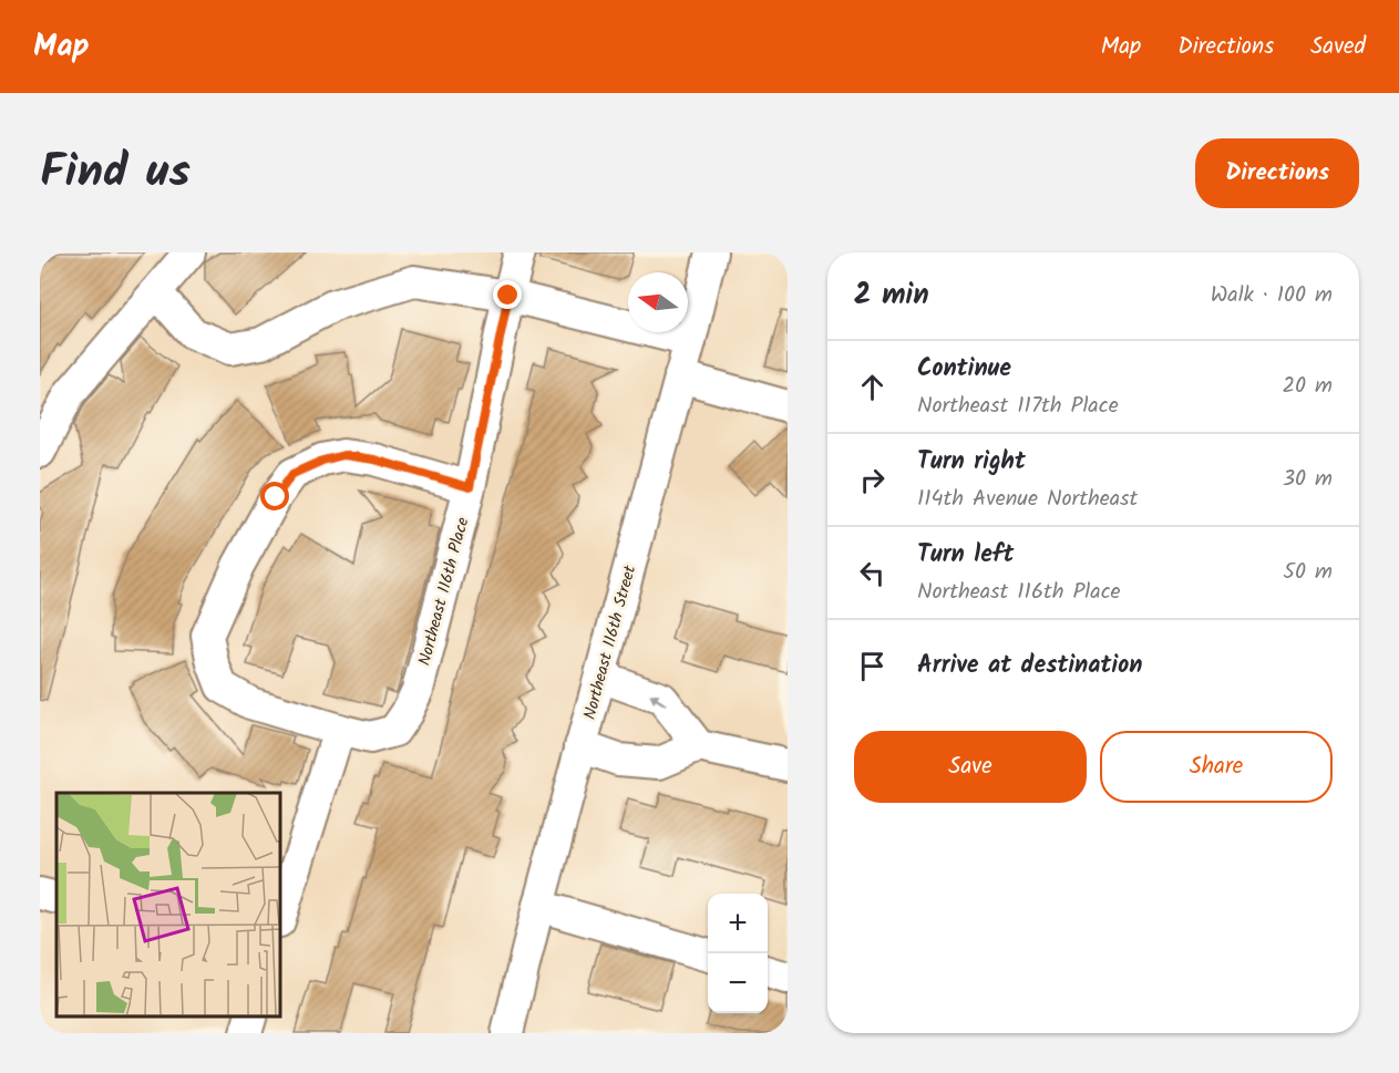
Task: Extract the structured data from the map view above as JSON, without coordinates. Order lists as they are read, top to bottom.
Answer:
{
  "streets": {
    "street": ["Northeast 116th Place", "Northeast 116th Street"]
  },
  "north": "left",
  "page": {
    "header": "Map",
    "nav": ["Map", "Directions", "Saved"],
    "title": "Find us",
    "buttons": [
      "Directions",
      ["Save", "Share"]
    ],
    "heading": ["2 min", "Walk · 100 m"],
    "list": [
      ["Continue", "Northeast 117th Place", "20 m"],
      ["Turn right", "114th Avenue Northeast", "30 m"],
      ["Turn left", "Northeast 116th Place", "50 m"],
      "Arrive at destination"
    ],
    "map_buttons": ["+", "−"]
  }
}
